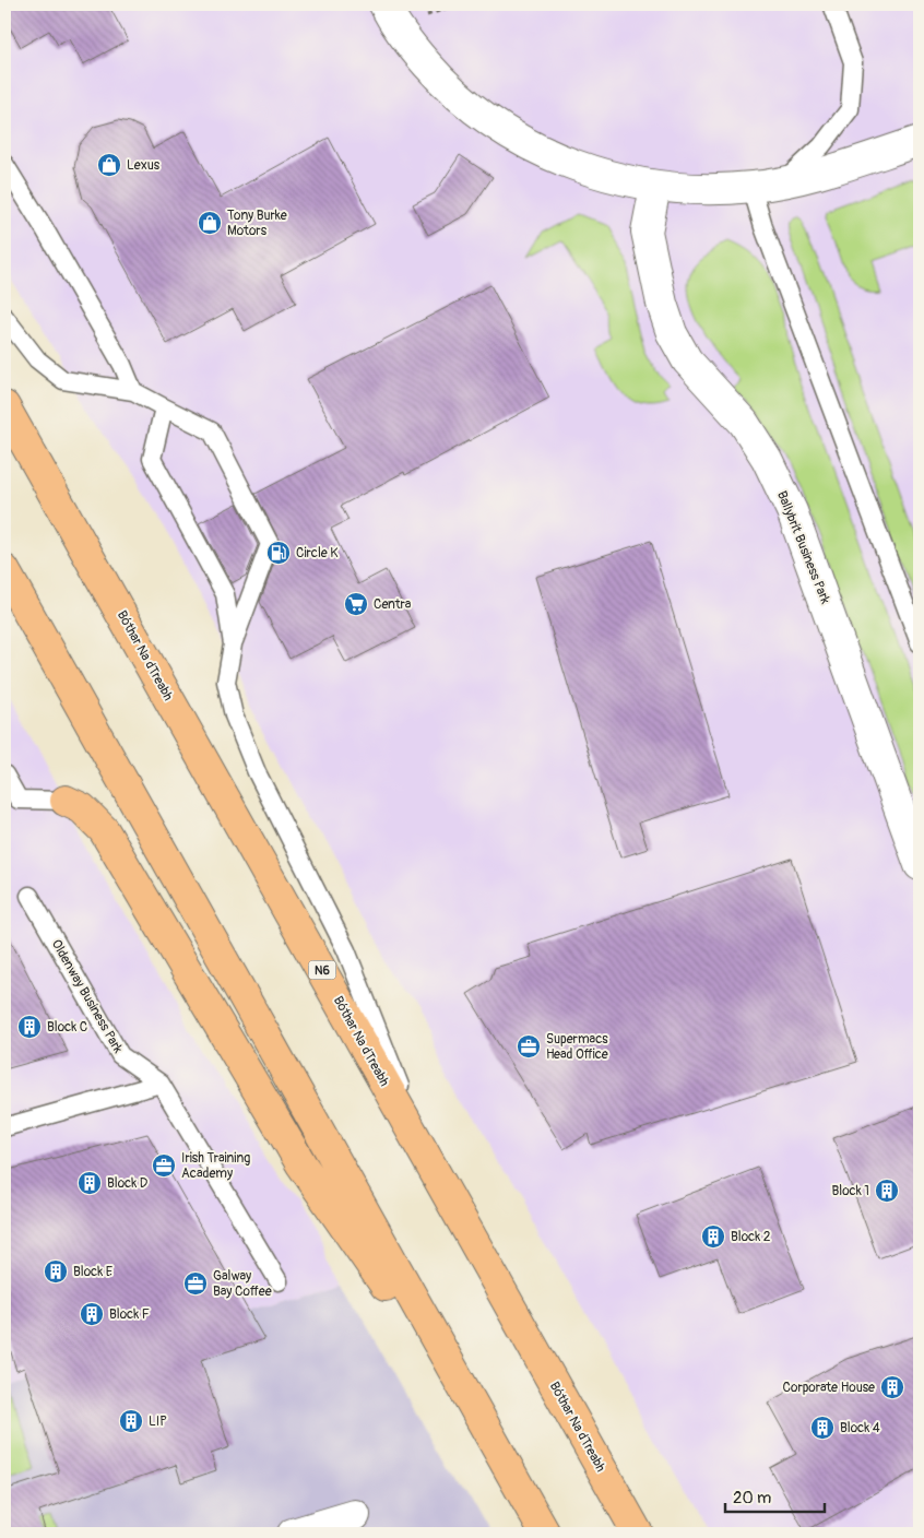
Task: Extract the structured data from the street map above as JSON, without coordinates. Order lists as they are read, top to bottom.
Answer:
{
  "streets": {
    "highway": ["Bóthar Na dTreabh", "N6"],
    "street": ["Ballybrit Business Park"],
    "lane": ["Oldenway Business Park"]
  },
  "places": {
    "shop": ["Lexus", "Tony Burke Motors"],
    "fuel station": ["Circle K"],
    "supermarket": ["Centra"],
    "building": [
      "Block C",
      "Block D",
      "Block 1",
      "Block 2",
      "Block E",
      "Block F",
      "Corporate House",
      "LIP",
      "Block 4"
    ],
    "office": ["Supermacs Head Office", "Irish Training Academy", "Galway Bay Coffee"]
  },
  "scale_bar": "20 m"
}
